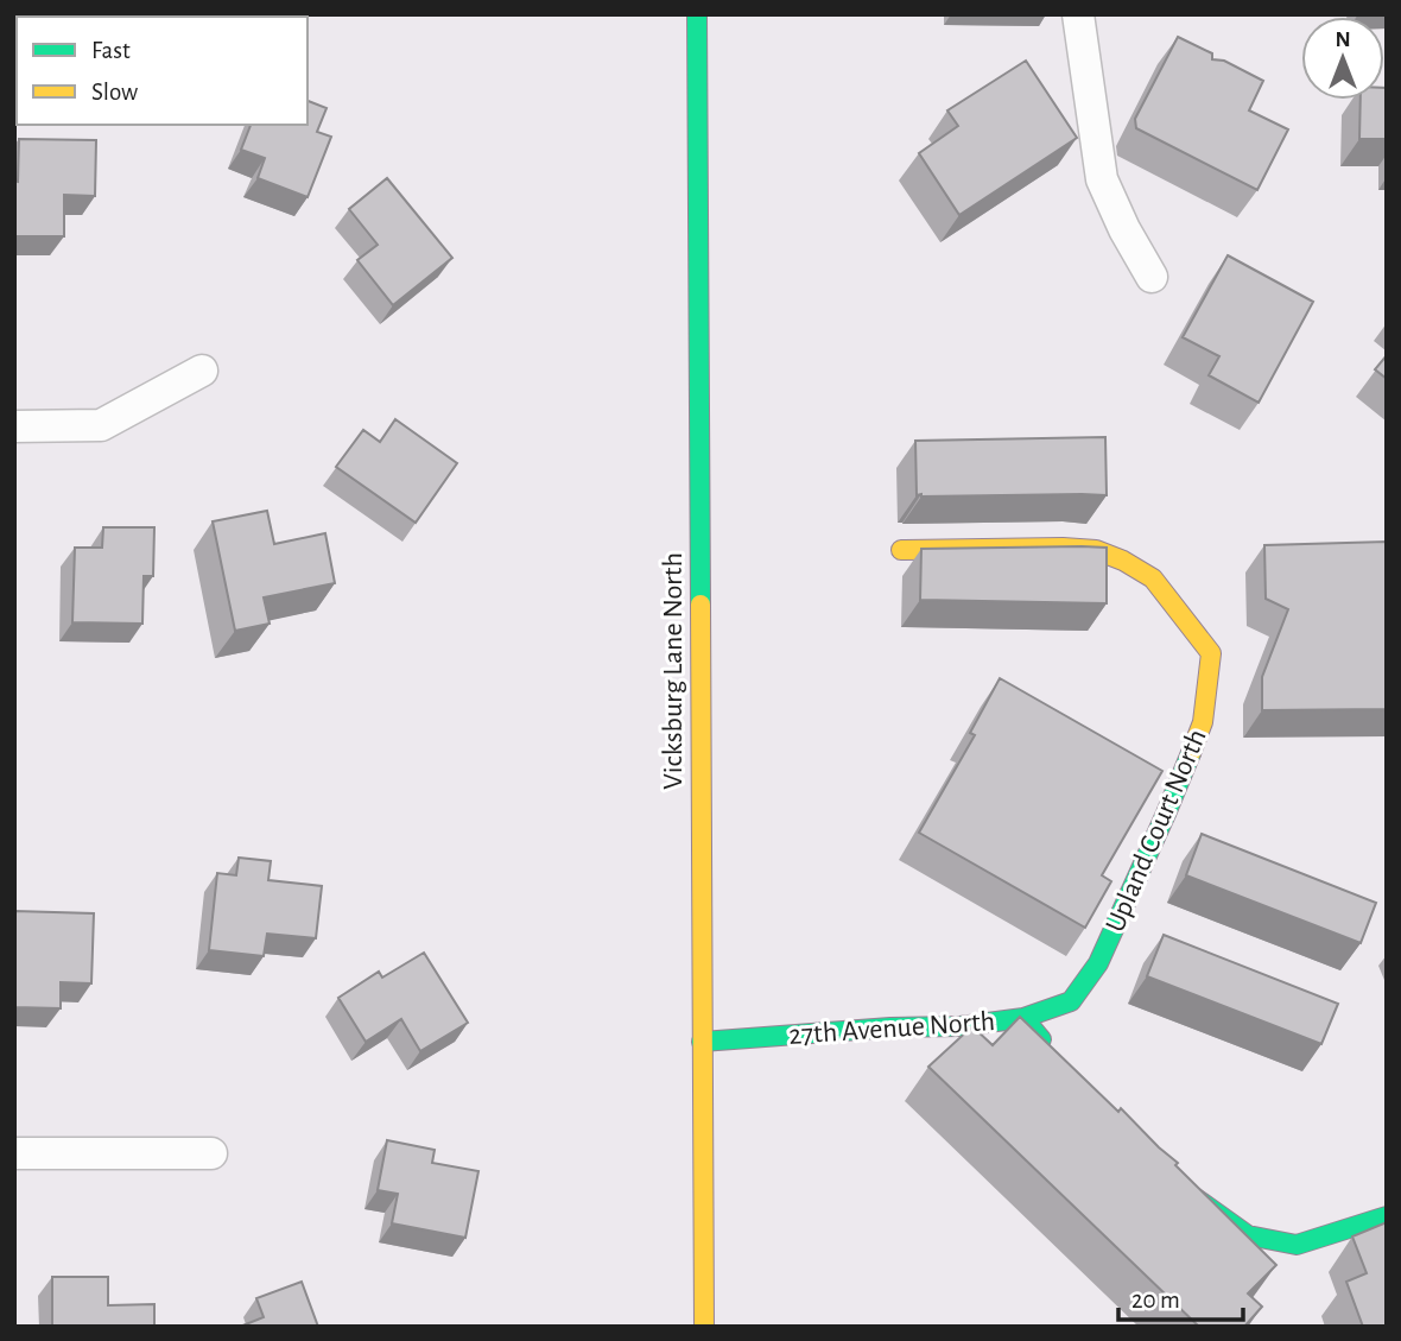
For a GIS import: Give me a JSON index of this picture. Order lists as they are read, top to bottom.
{
  "streets": {
    "street": ["Vicksburg Lane North", "Upland Court North", "27th Avenue North"]
  },
  "crossings": [
    ["Vicksburg Lane North", "27th Avenue North"],
    ["Upland Court North", "27th Avenue North"]
  ],
  "legend": ["Fast", "Slow"],
  "scale_bar": "20 m",
  "north": "top"
}
